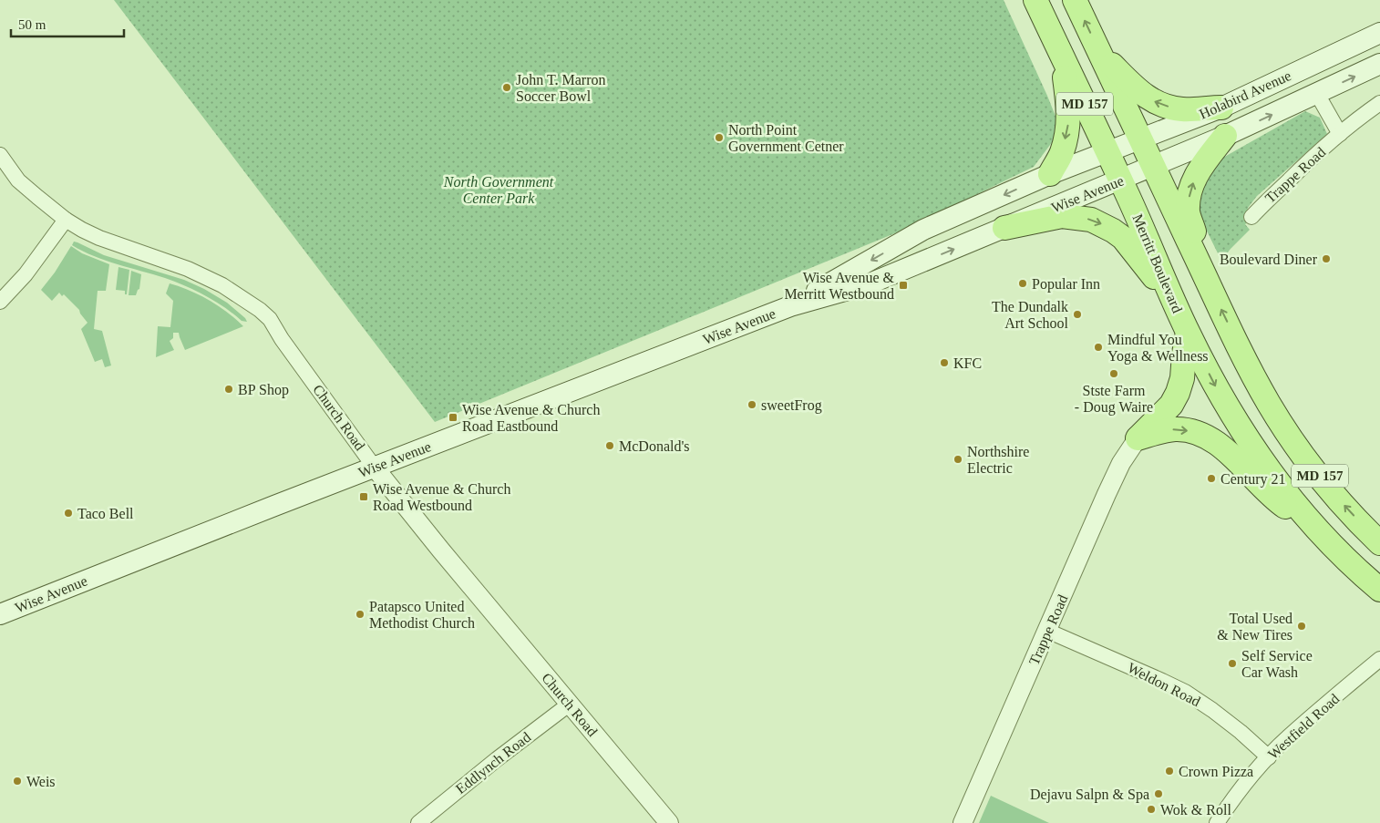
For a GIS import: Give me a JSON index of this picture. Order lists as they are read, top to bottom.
{
  "streets": {
    "main road": [
      "Holabird Avenue",
      "MD 157",
      "Wise Avenue",
      "Merritt Boulevard"
    ],
    "street": [
      "Trappe Road",
      "Church Road",
      "Weldon Road",
      "Westfield Road",
      "Eddlynch Road"
    ]
  },
  "crossings": [
    ["Holabird Avenue", "MD 157"],
    ["Holabird Avenue", "Wise Avenue"],
    ["Holabird Avenue", "Merritt Boulevard"],
    ["MD 157", "Wise Avenue"],
    ["Trappe Road", "Weldon Road"],
    ["Wise Avenue", "Merritt Boulevard"],
    ["Wise Avenue", "Church Road"],
    ["Church Road", "Eddlynch Road"],
    ["Weldon Road", "Westfield Road"]
  ],
  "parks": ["North Government Center Park"],
  "places": {
    "other": [
      "John T. Marron Soccer Bowl",
      "North Point Government Cetner",
      "Boulevard Diner",
      "Popular Inn",
      "The Dundalk Art School",
      "Mindful You Yoga & Wellness",
      "KFC",
      "Stste Farm - Doug Waire",
      "BP Shop",
      "sweetFrog",
      "McDonald's",
      "Northshire Electric",
      "Century 21",
      "Taco Bell",
      "Patapsco United Methodist Church",
      "Total Used & New Tires",
      "Self Service Car Wash",
      "Crown Pizza",
      "Weis",
      "Dejavu Salpn & Spa",
      "Wok & Roll"
    ],
    "transit": ["Wise Avenue & Merritt Westbound", "Wise Avenue & Church Road Eastbound", "Wise Avenue & Church Road Westbound"]
  },
  "scale_bar": "50 m"
}
